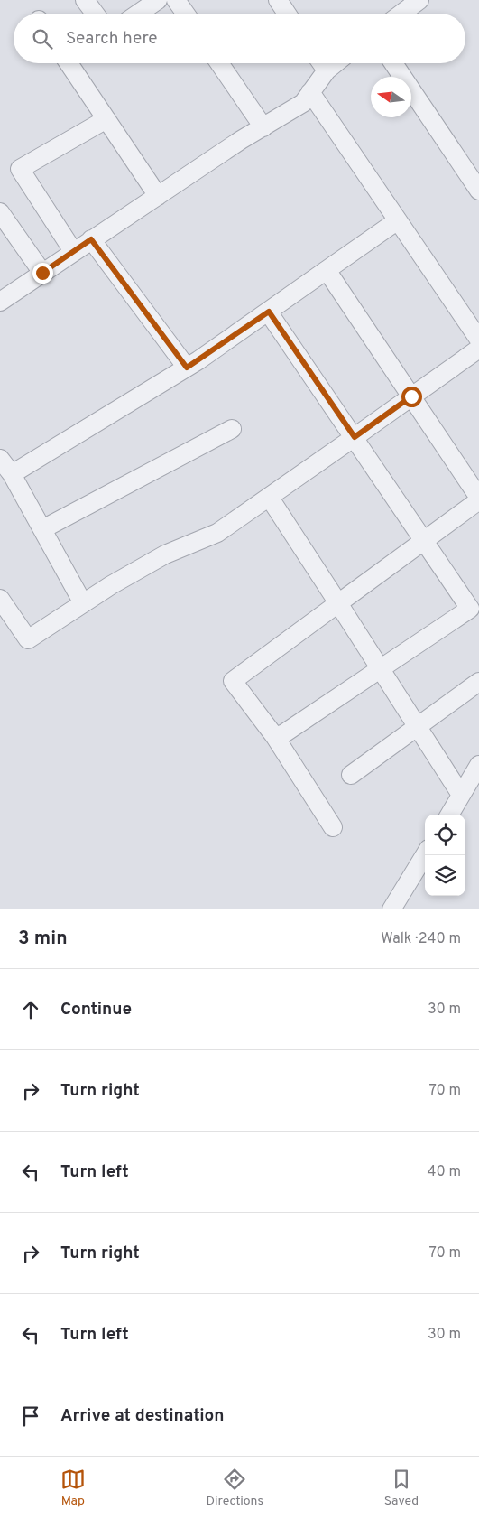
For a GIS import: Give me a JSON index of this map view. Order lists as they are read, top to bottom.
{
  "north": "left",
  "page": {
    "search": "Search here",
    "heading": ["3 min", "Walk · 240 m"],
    "list": [
      ["Continue", "30 m"],
      ["Turn right", "70 m"],
      ["Turn left", "40 m"],
      ["Turn right", "70 m"],
      ["Turn left", "30 m"],
      "Arrive at destination"
    ],
    "nav": ["Map", "Directions", "Saved"]
  }
}
